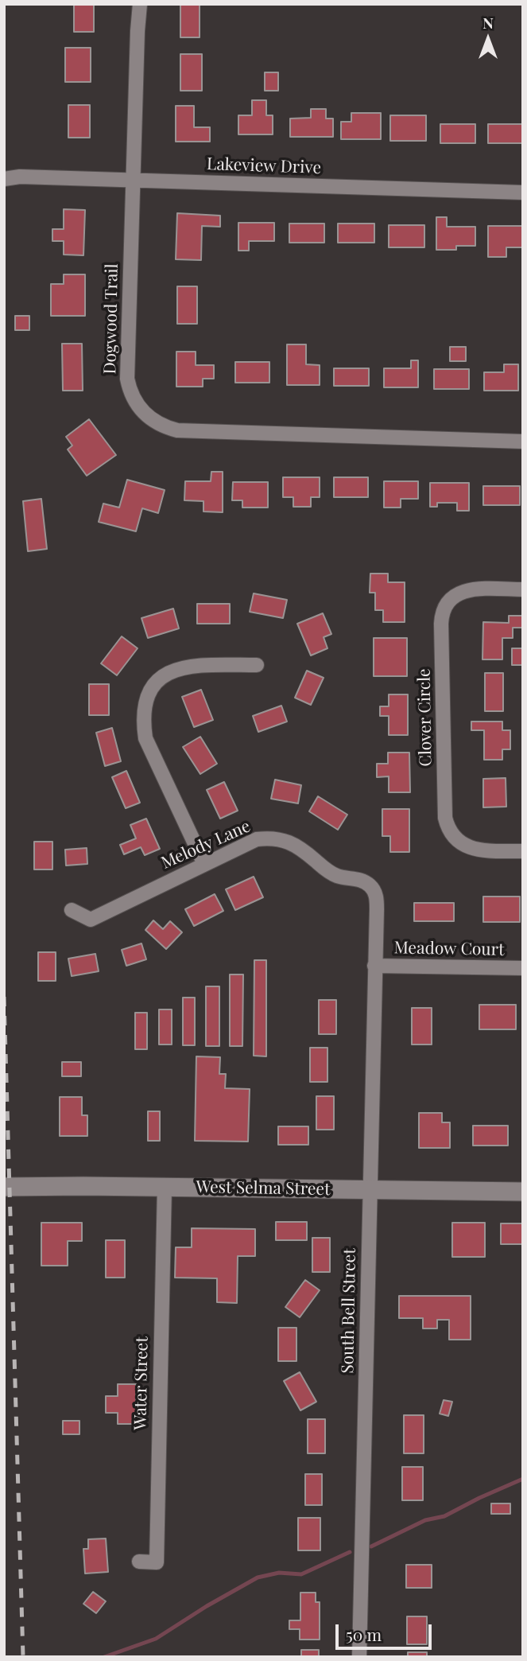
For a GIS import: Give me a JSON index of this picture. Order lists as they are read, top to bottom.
{
  "streets": {
    "street": [
      "Lakeview Drive",
      "Dogwood Trail",
      "Clover Circle",
      "Melody Lane",
      "Meadow Court",
      "West Selma Street",
      "South Bell Street",
      "Water Street"
    ]
  },
  "crossings": [
    ["Lakeview Drive", "Dogwood Trail"],
    ["Melody Lane", "Meadow Court"],
    ["Melody Lane", "South Bell Street"],
    ["Meadow Court", "South Bell Street"],
    ["West Selma Street", "South Bell Street"],
    ["West Selma Street", "Water Street"]
  ],
  "scale_bar": "50 m",
  "north": "top"
}
